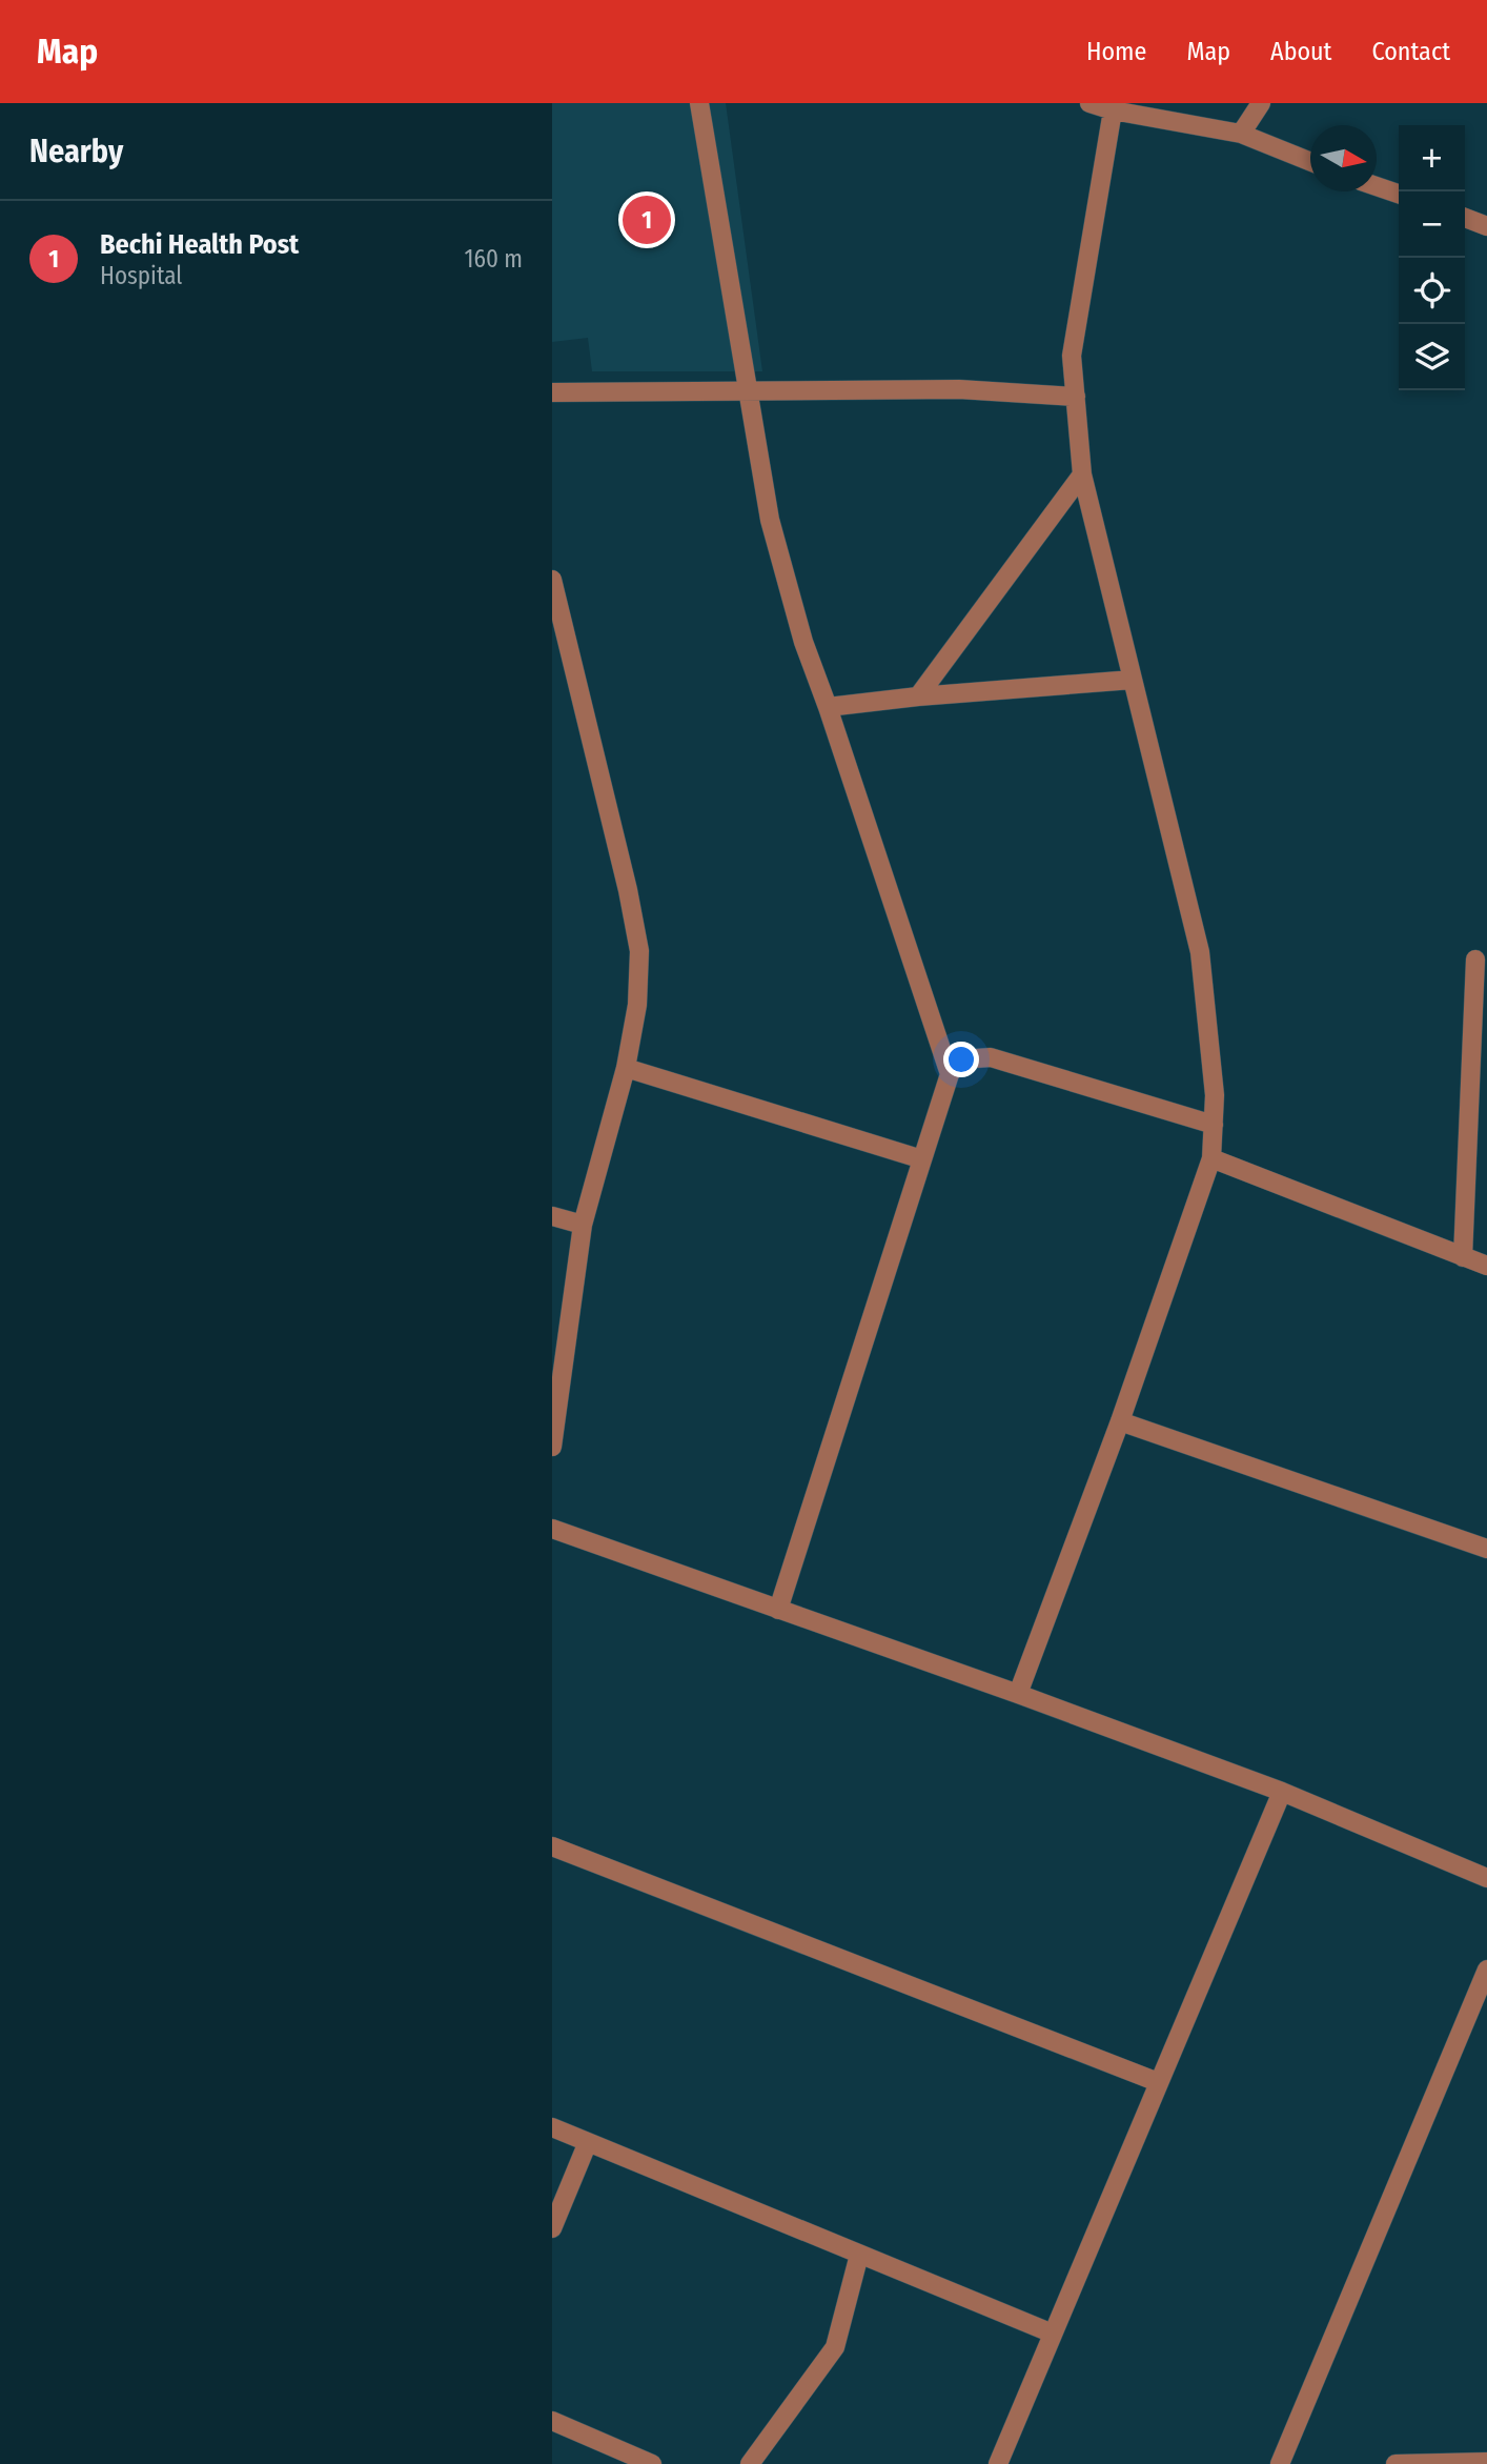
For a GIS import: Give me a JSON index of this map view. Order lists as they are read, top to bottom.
{
  "north": "right",
  "page": {
    "header": "Map",
    "nav": [
      "Home",
      "Map",
      "About",
      "Contact"
    ],
    "heading": "Nearby",
    "map_buttons": ["+", "−"],
    "pins": "1",
    "list": [
      {
        "mark": "1",
        "name": "Bechi Health Post",
        "note": "Hospital",
        "value": "160 m"
      }
    ]
  }
}
